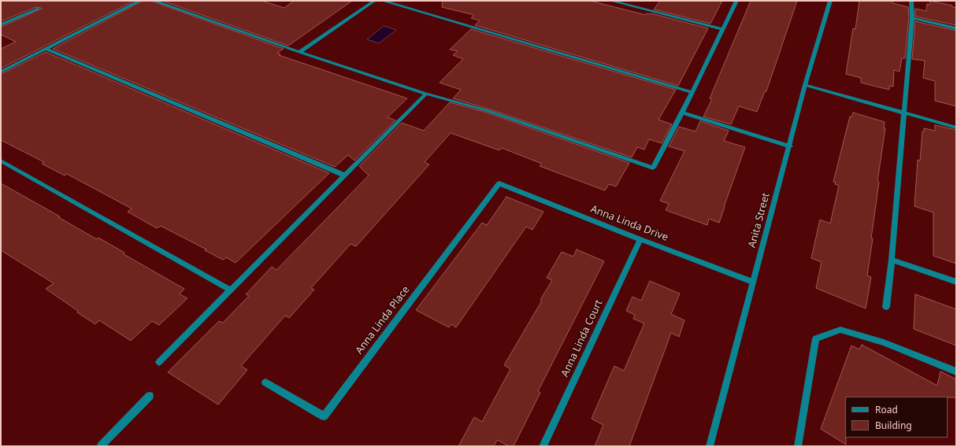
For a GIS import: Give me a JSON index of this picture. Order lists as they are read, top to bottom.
{
  "streets": {
    "street": [
      "Anita Street",
      "Anna Linda Drive",
      "Anna Linda Place",
      "Anna Linda Court"
    ]
  },
  "crossings": [
    ["Anita Street", "Anna Linda Drive"],
    ["Anna Linda Drive", "Anna Linda Place"],
    ["Anna Linda Drive", "Anna Linda Court"]
  ],
  "legend": ["Road", "Building"]
}
